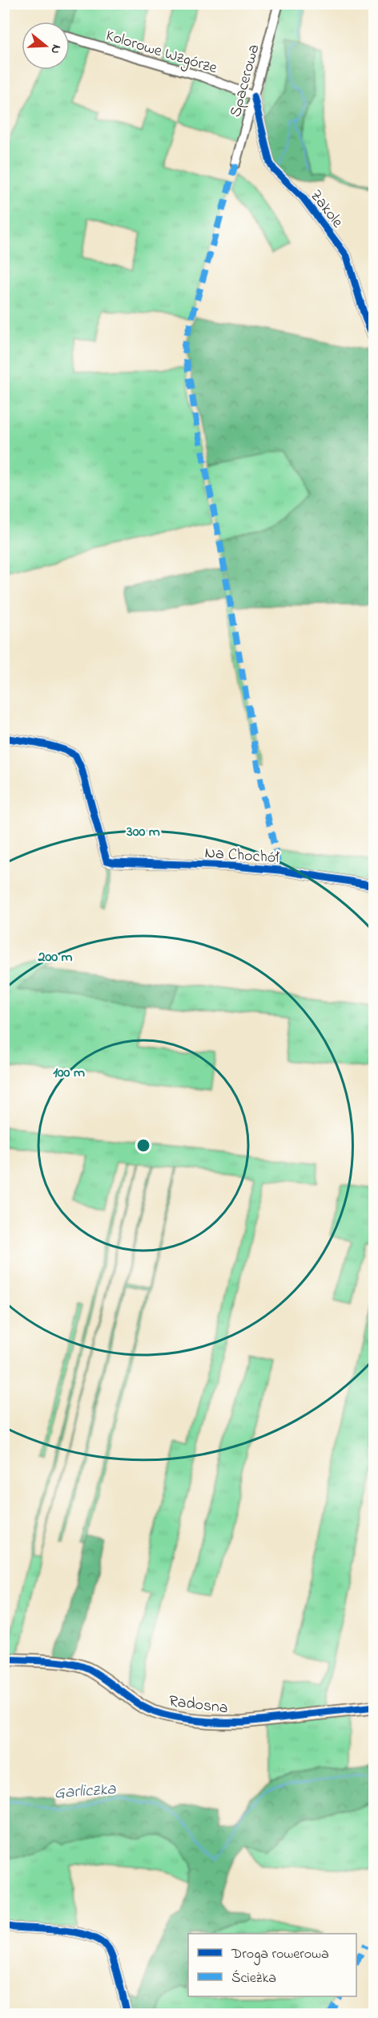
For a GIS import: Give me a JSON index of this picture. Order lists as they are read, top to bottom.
{
  "streets": {
    "street": [
      "Kolorowe Wzgórze",
      "Spacerowa",
      "Zakole",
      "Na Chochół",
      "Radosna"
    ]
  },
  "crossings": [
    ["Kolorowe Wzgórze", "Spacerowa"],
    ["Kolorowe Wzgórze", "Zakole"],
    ["Spacerowa", "Zakole"]
  ],
  "water": ["Garliczka"],
  "legend": ["Droga rowerowa", "Ścieżka"],
  "north": "right",
  "rings": ["300 m", "200 m", "100 m"]
}
